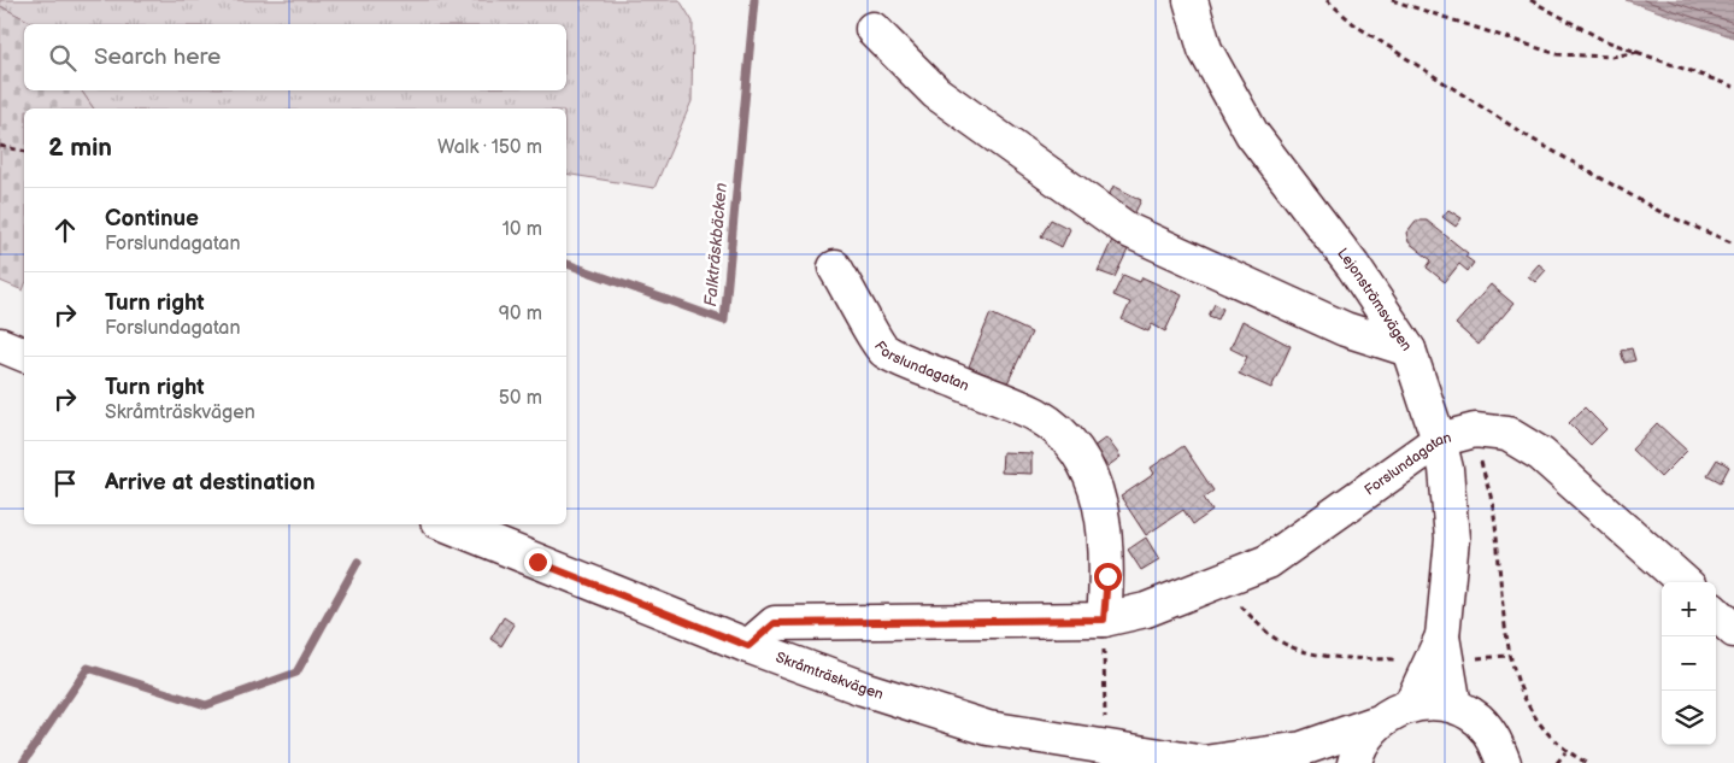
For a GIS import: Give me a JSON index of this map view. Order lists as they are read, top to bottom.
{
  "streets": {
    "street": ["Lejonströmsvägen", "Forslundagatan", "Skråmträskvägen"]
  },
  "crossings": [
    ["Lejonströmsvägen", "Forslundagatan"],
    ["Lejonströmsvägen", "Skråmträskvägen"],
    ["Forslundagatan", "Skråmträskvägen"]
  ],
  "water": ["Falkträskbäcken"],
  "page": {
    "search": "Search here",
    "heading": ["2 min", "Walk · 150 m"],
    "list": [
      ["Continue", "Forslundagatan", "10 m"],
      ["Turn right", "Forslundagatan", "90 m"],
      ["Turn right", "Skråmträskvägen", "50 m"],
      "Arrive at destination"
    ],
    "map_buttons": ["+", "−"]
  }
}
